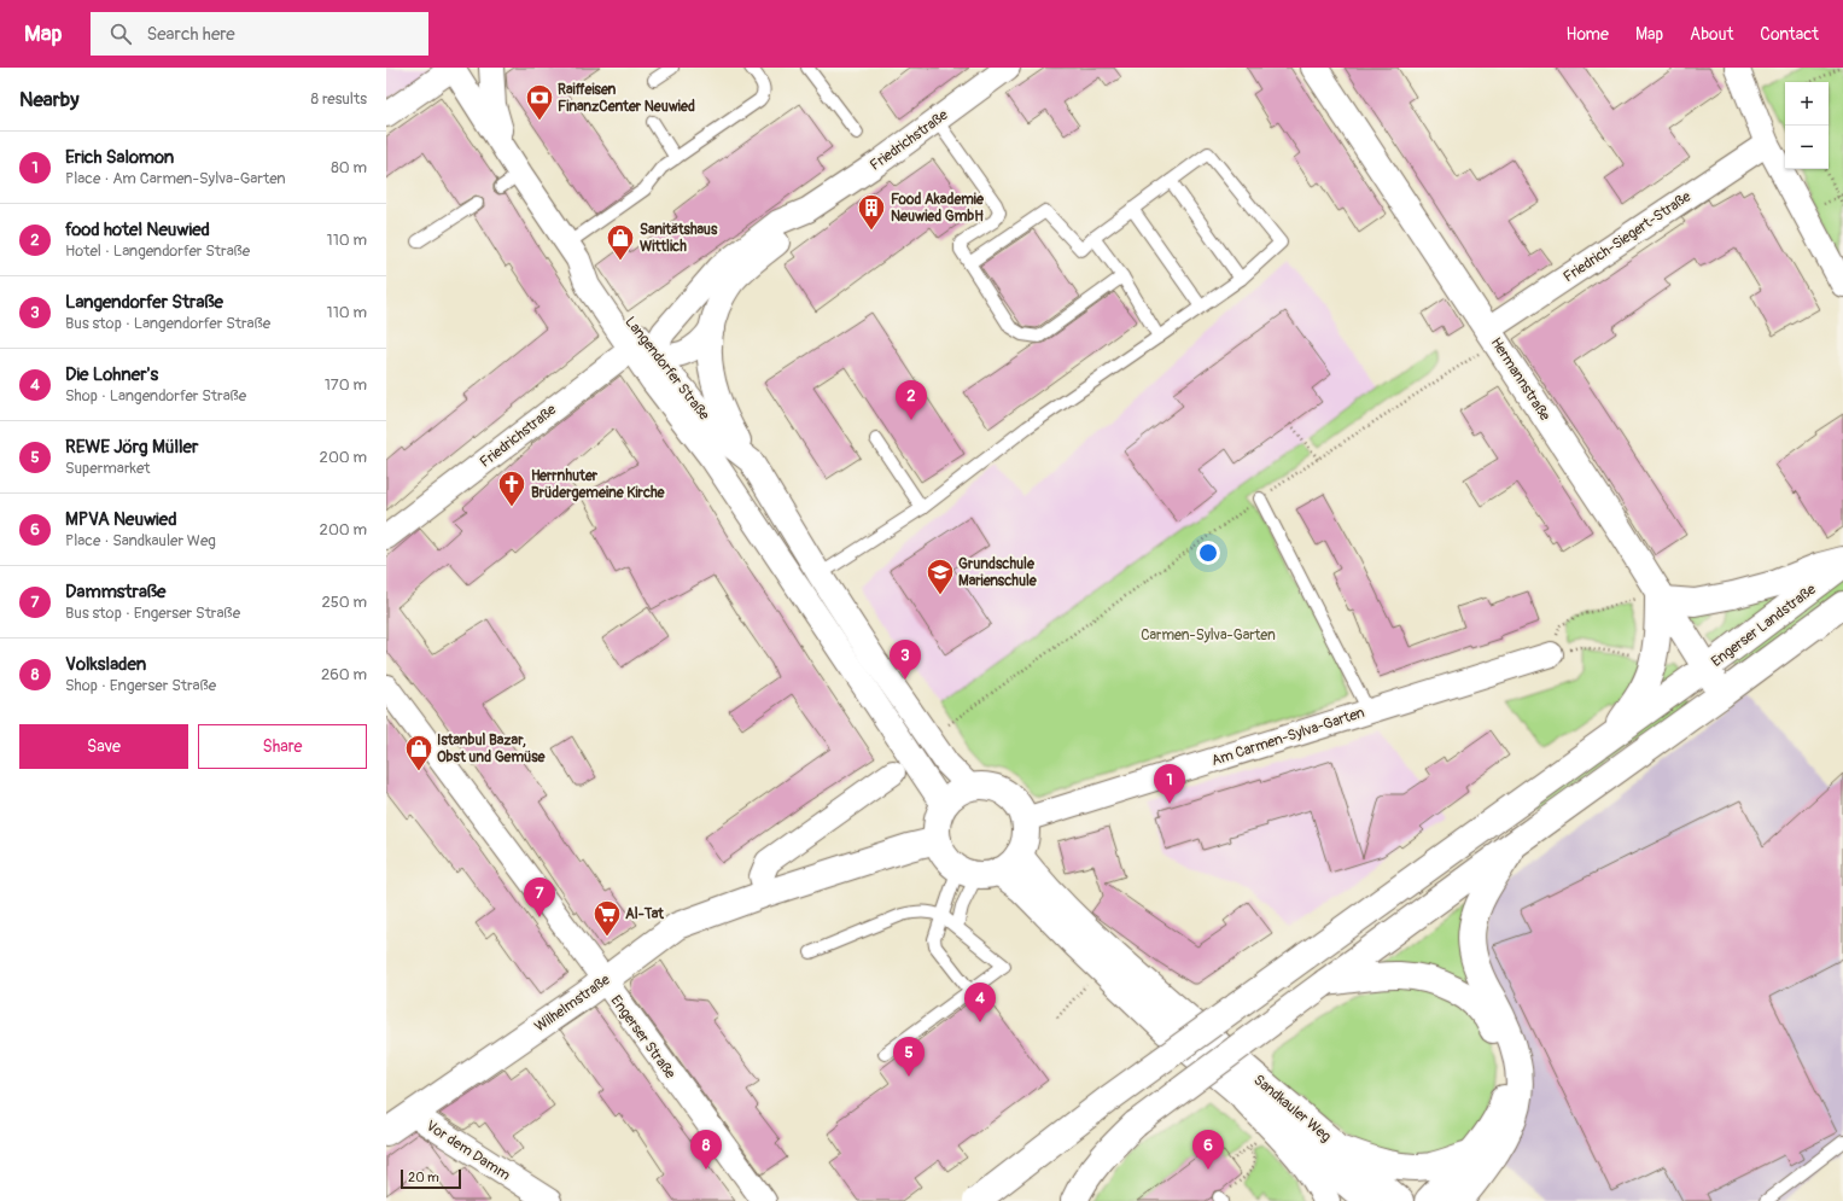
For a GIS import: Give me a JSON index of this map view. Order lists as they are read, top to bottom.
{
  "streets": {
    "main road": [
      "Hermannstraße",
      "Engerser Landstraße",
      "Wilhelmstraße",
      "Sandkauler Weg"
    ],
    "street": [
      "Friedrichstraße",
      "Friedrich-Siegert-Straße",
      "Langendorfer Straße",
      "Am Carmen-Sylva-Garten",
      "Engerser Straße",
      "Vor dem Damm"
    ]
  },
  "crossings": [
    ["Friedrichstraße", "Langendorfer Straße"],
    ["Friedrich-Siegert-Straße", "Hermannstraße"],
    ["Langendorfer Straße", "Am Carmen-Sylva-Garten"],
    ["Langendorfer Straße", "Wilhelmstraße"],
    ["Hermannstraße", "Engerser Landstraße"],
    ["Am Carmen-Sylva-Garten", "Wilhelmstraße"],
    ["Wilhelmstraße", "Engerser Straße"],
    ["Wilhelmstraße", "Vor dem Damm"]
  ],
  "parks": ["Carmen-Sylva-Garten"],
  "places": {
    "bank": ["Raiffeisen FinanzCenter Neuwied"],
    "building": ["Food Akademie Neuwied GmbH"],
    "shop": ["Sanitätshaus Wittlich", "Istanbul Bazar, Obst und Gemüse"],
    "church": ["Herrnhuter Brüdergemeine Kirche"],
    "school or university": ["Grundschule Marienschule"],
    "supermarket": ["Al-Tat"]
  },
  "scale_bar": "20 m",
  "page": {
    "header": "Map",
    "search": "Search here",
    "nav": [
      "Home",
      "Map",
      "About",
      "Contact"
    ],
    "heading": ["Nearby", "8 results"],
    "map_buttons": ["+", "−"],
    "list": [
      {
        "mark": "1",
        "name": "Erich Salomon",
        "note": "Place · Am Carmen-Sylva-Garten",
        "value": "80 m"
      },
      {
        "mark": "2",
        "name": "food hotel Neuwied",
        "note": "Hotel · Langendorfer Straße",
        "value": "110 m"
      },
      {
        "mark": "3",
        "name": "Langendorfer Straße",
        "note": "Bus stop · Langendorfer Straße",
        "value": "110 m"
      },
      {
        "mark": "4",
        "name": "Die Lohner's",
        "note": "Shop · Langendorfer Straße",
        "value": "170 m"
      },
      {
        "mark": "5",
        "name": "REWE Jörg Müller",
        "note": "Supermarket",
        "value": "200 m"
      },
      {
        "mark": "6",
        "name": "MPVA Neuwied",
        "note": "Place · Sandkauler Weg",
        "value": "200 m"
      },
      {
        "mark": "7",
        "name": "Dammstraße",
        "note": "Bus stop · Engerser Straße",
        "value": "250 m"
      },
      {
        "mark": "8",
        "name": "Volksladen",
        "note": "Shop · Engerser Straße",
        "value": "260 m"
      }
    ],
    "pins": [
      "2",
      "3",
      "1",
      "7",
      "4",
      "5",
      "6",
      "8"
    ],
    "buttons": ["Save", "Share"],
    "scale": "20 m"
  }
}
